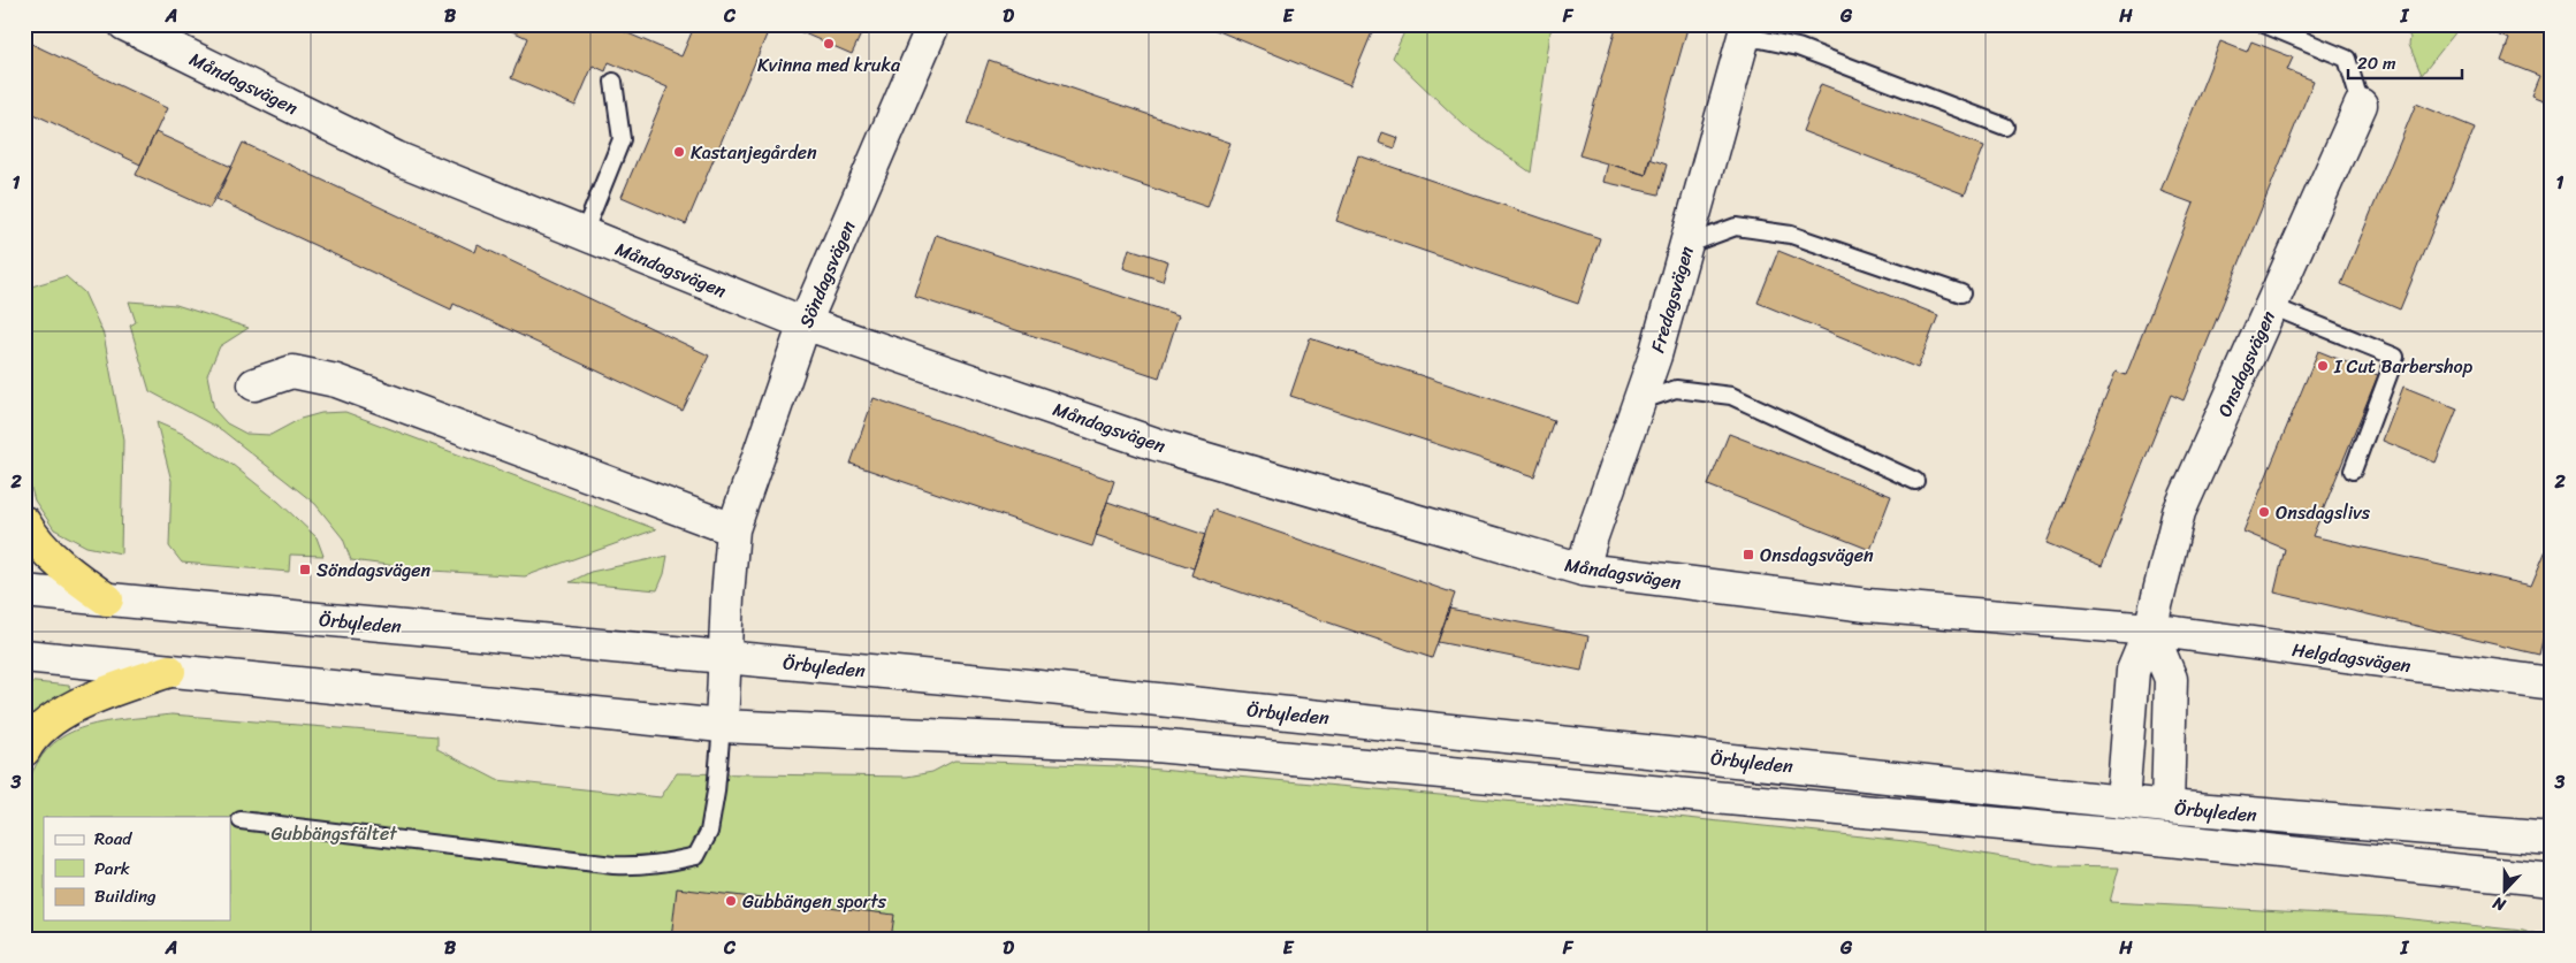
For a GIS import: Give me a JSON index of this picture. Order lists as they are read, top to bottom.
{
  "streets": {
    "street": [
      "Måndagsvägen",
      "Söndagsvägen",
      "Fredagsvägen",
      "Onsdagsvägen",
      "Örbyleden",
      "Helgdagsvägen"
    ]
  },
  "crossings": [
    ["Måndagsvägen", "Söndagsvägen"],
    ["Måndagsvägen", "Fredagsvägen"],
    ["Måndagsvägen", "Onsdagsvägen"],
    ["Måndagsvägen", "Helgdagsvägen"],
    ["Söndagsvägen", "Örbyleden"],
    ["Onsdagsvägen", "Örbyleden"],
    ["Onsdagsvägen", "Helgdagsvägen"]
  ],
  "parks": ["Gubbängsfältet"],
  "places": {
    "other": [
      "Kvinna med kruka",
      "Kastanjegården",
      "I Cut Barbershop",
      "Onsdagslivs",
      "Gubbängen sports"
    ],
    "transit": ["Onsdagsvägen", "Söndagsvägen"]
  },
  "legend": ["Road", "Park", "Building"],
  "scale_bar": "20 m",
  "north": "bottom",
  "grid": {
    "columns": [
      "A",
      "B",
      "C",
      "D",
      "E",
      "F",
      "G",
      "H",
      "I"
    ],
    "rows": ["1", "2", "3"]
  }
}
